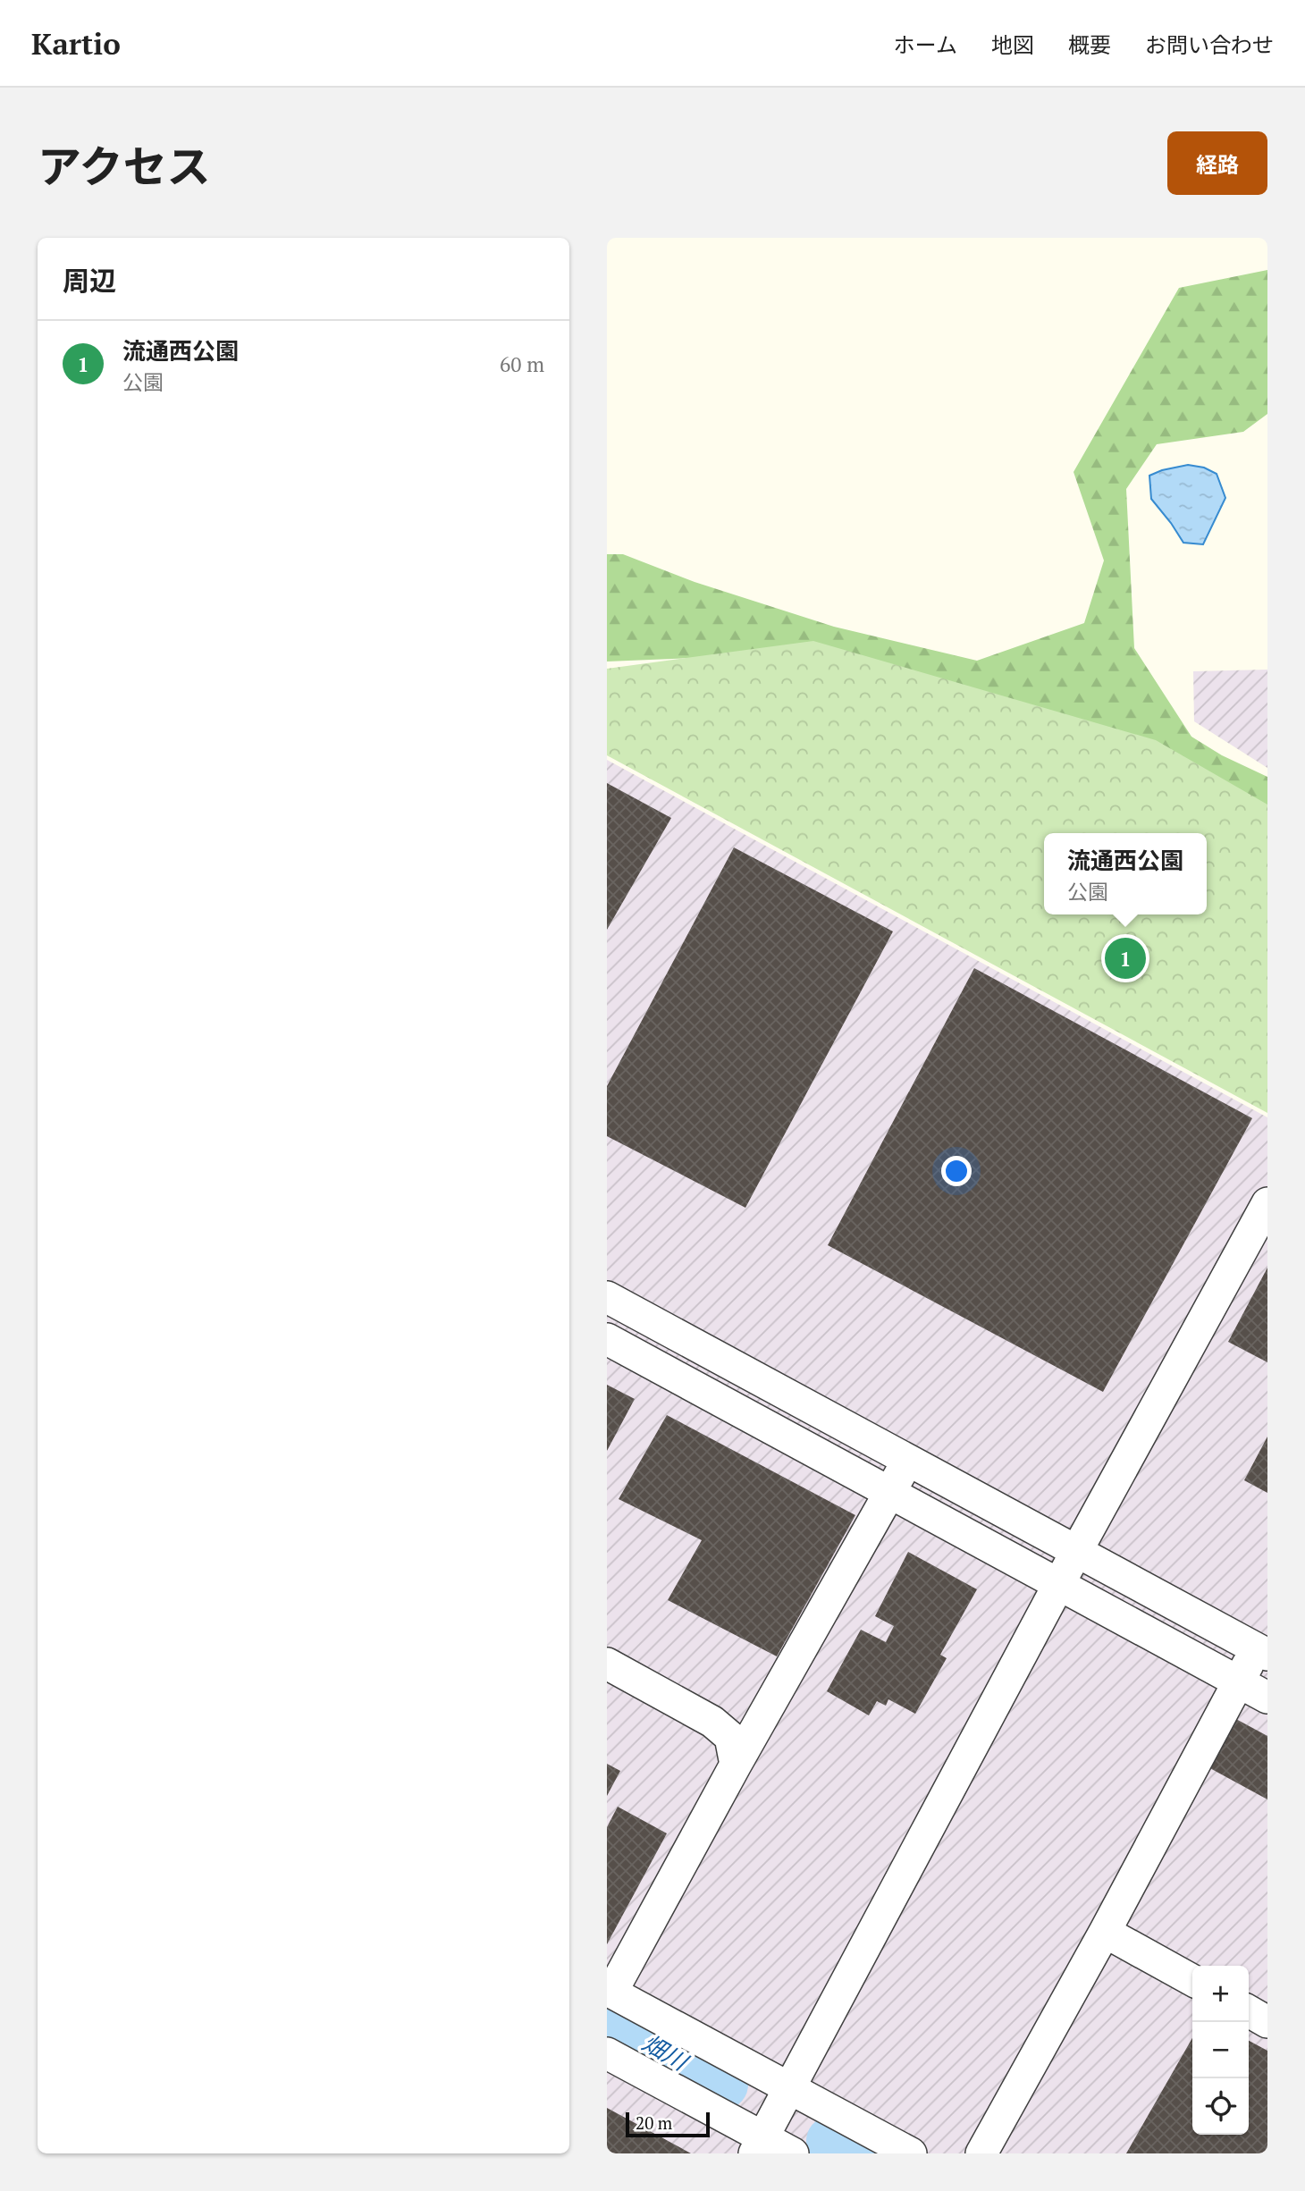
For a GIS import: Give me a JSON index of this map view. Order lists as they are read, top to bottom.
{
  "water": ["畑川"],
  "scale_bar": "20 m",
  "page": {
    "header": "Kartio",
    "nav": [
      "ホーム",
      "地図",
      "概要",
      "お問い合わせ"
    ],
    "title": "アクセス",
    "buttons": "経路",
    "heading": "周辺",
    "list": [
      {
        "mark": "1",
        "name": "流通西公園",
        "note": "公園",
        "value": "60 m"
      }
    ],
    "popup": ["流通西公園", "公園"],
    "pins": "1",
    "map_buttons": ["+", "−"],
    "scale": "20 m"
  }
}
